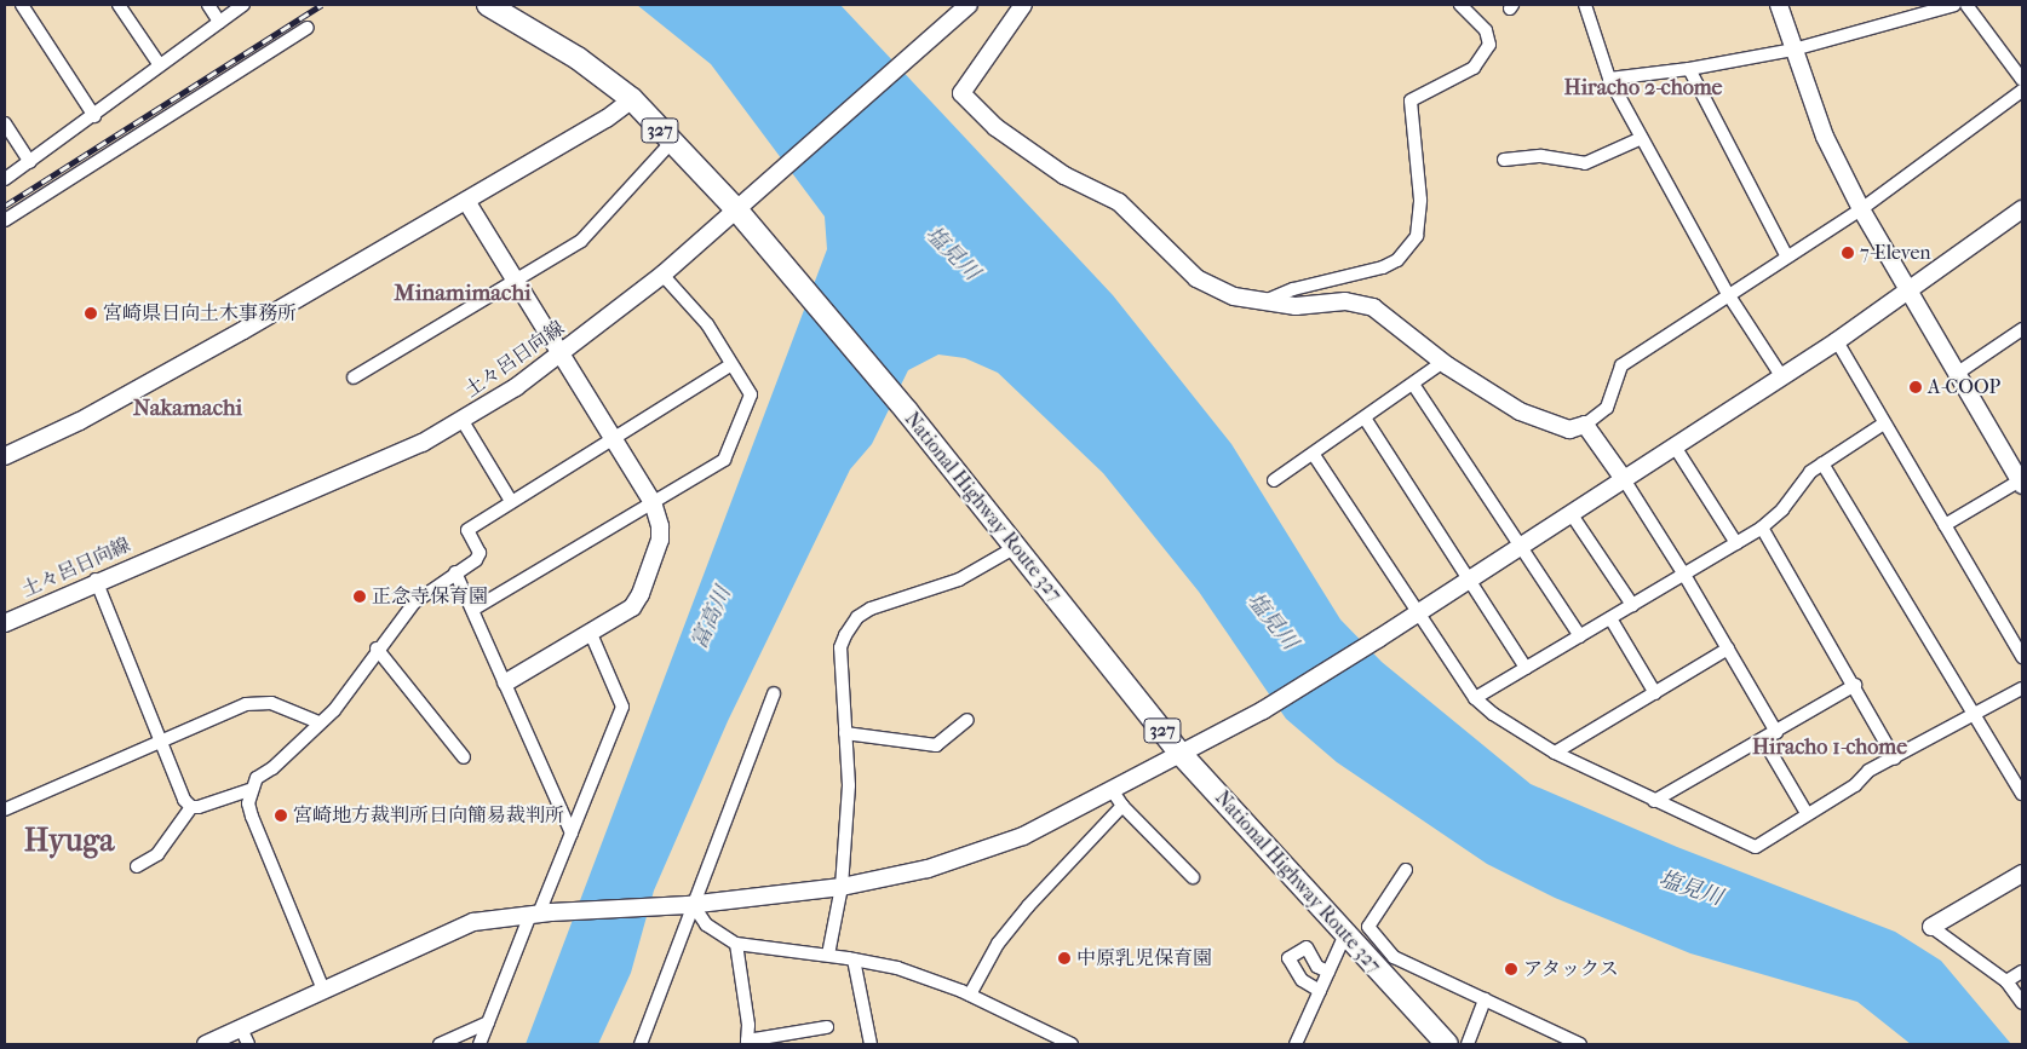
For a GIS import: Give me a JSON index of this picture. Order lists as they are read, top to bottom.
{
  "streets": {
    "highway": ["327", "National Highway Route 327"],
    "street": ["土々呂日向線"]
  },
  "crossings": [
    ["土々呂日向線", "National Highway Route 327"]
  ],
  "districts": [
    "Hiracho 2-chome",
    "Minamimachi",
    "Nakamachi",
    "Hiracho 1-chome",
    "Hyuga"
  ],
  "water": ["塩見川", "富高川"],
  "places": [
    "7-Eleven",
    "宮崎県日向土木事務所",
    "A-COOP",
    "正念寺保育園",
    "宮崎地方裁判所日向簡易裁判所",
    "中原乳児保育園",
    "アタックス"
  ]
}
